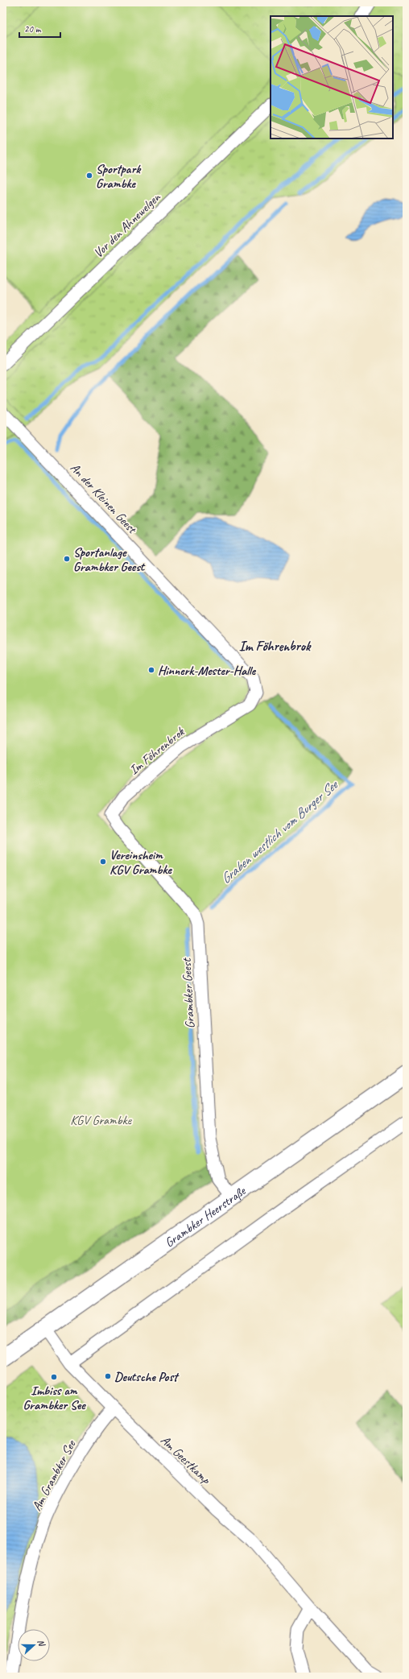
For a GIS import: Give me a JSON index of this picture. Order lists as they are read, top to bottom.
{
  "streets": {
    "main road": ["Grambker Heerstraße"],
    "street": [
      "Vor den Ahnewelgen",
      "An der Kleinen Geest",
      "Im Föhrenbrok",
      "Grambker Geest",
      "Am Geestkamp",
      "Am Grambker See"
    ]
  },
  "crossings": [
    ["An der Kleinen Geest", "Im Föhrenbrok"],
    ["Im Föhrenbrok", "Grambker Geest"],
    ["Grambker Geest", "Grambker Heerstraße"],
    ["Grambker Heerstraße", "Am Geestkamp"],
    ["Am Geestkamp", "Am Grambker See"]
  ],
  "districts": ["Im Föhrenbrok"],
  "water": ["Graben westlich vom Burger See"],
  "parks": ["KGV Grambke"],
  "places": [
    "Sportpark Grambke",
    "Sportanlage Grambker Geest",
    "Hinnerk-Mester-Halle",
    "Vereinsheim KGV Grambke",
    "Deutsche Post",
    "Imbiss am Grambker See"
  ],
  "scale_bar": "20 m",
  "north": "right"
}
